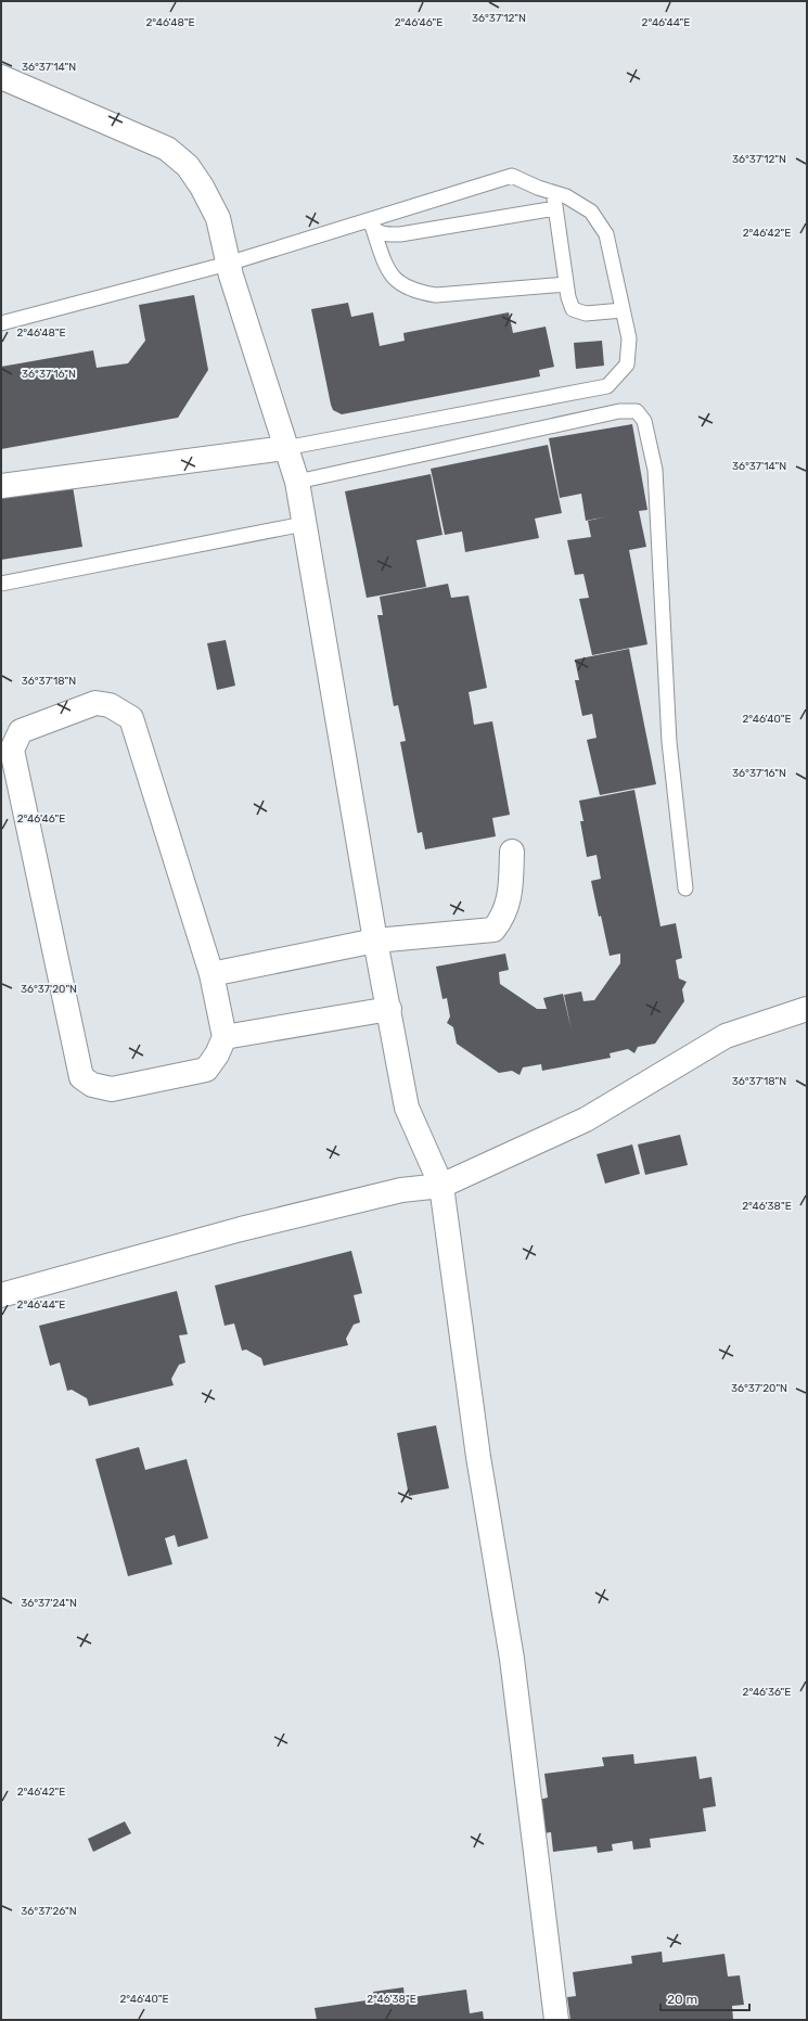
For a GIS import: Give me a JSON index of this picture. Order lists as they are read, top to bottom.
{
  "scale_bar": "20 m",
  "coordinates": [
    "36°37'12\"N",
    "2°46'48\"E",
    "2°46'46\"E",
    "2°46'44\"E",
    "36°37'14\"N",
    "2°46'42\"E",
    "36°37'16\"N",
    "36°37'18\"N",
    "2°46'40\"E",
    "36°37'20\"N",
    "2°46'38\"E",
    "36°37'24\"N",
    "2°46'36\"E",
    "36°37'26\"N"
  ]
}
